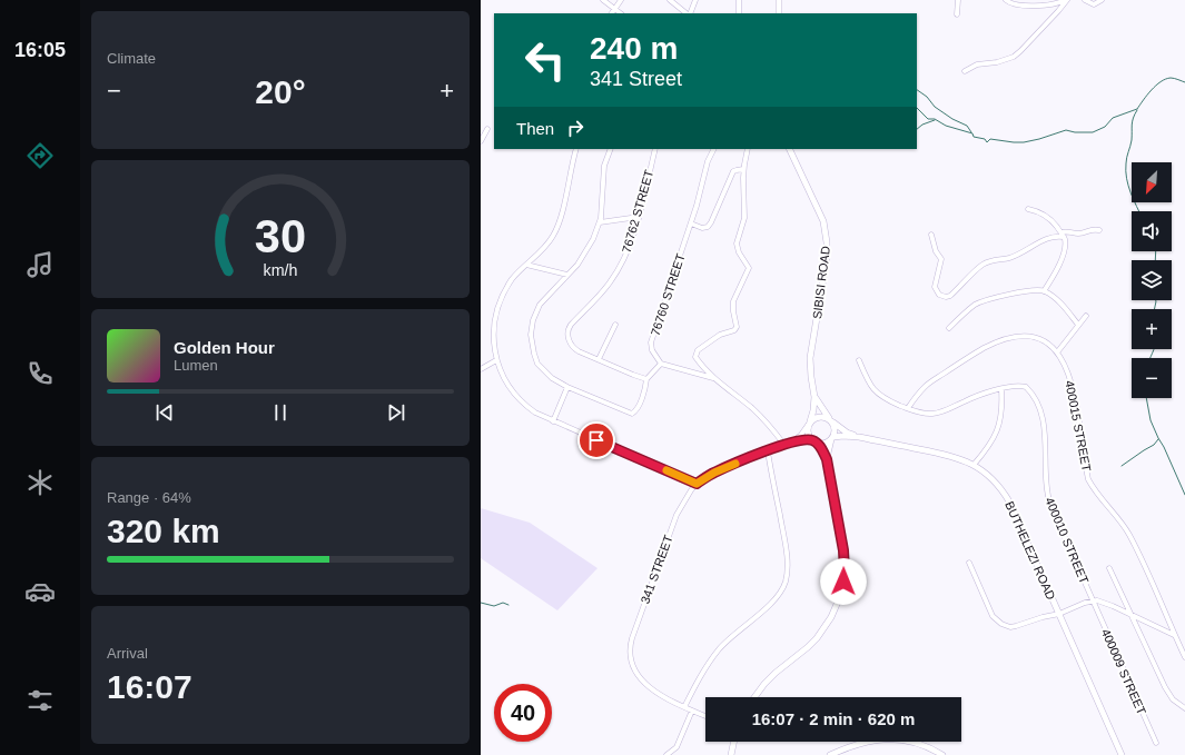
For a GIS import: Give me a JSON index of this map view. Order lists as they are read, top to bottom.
{
  "streets": {
    "street": [
      "76762 STREET",
      "SIBISI ROAD",
      "76760 STREET",
      "400015 STREET",
      "400010 STREET",
      "BUTHELEZI ROAD",
      "341 STREET",
      "400009 STREET"
    ]
  },
  "crossings": [
    ["SIBISI ROAD", "BUTHELEZI ROAD"],
    ["SIBISI ROAD", "341 STREET"],
    ["400015 STREET", "400010 STREET"],
    ["400010 STREET", "400009 STREET"],
    ["BUTHELEZI ROAD", "341 STREET"]
  ],
  "north": "bottom left",
  "page": {
    "tabs": "16:05",
    "tile": [
      "Climate",
      ["Range · 64%", "320 km"],
      ["Arrival", "16:07"]
    ],
    "turn": ["240 m", "341 Street"],
    "heat": ["−", "20°", "+"],
    "then": "Then",
    "map_buttons": ["+", "−"],
    "song": ["Golden Hour", "Lumen"],
    "limit": "40",
    "trip": "16:07 · 2 min · 620 m",
    "gauge": ["30", "km/h"]
  }
}
